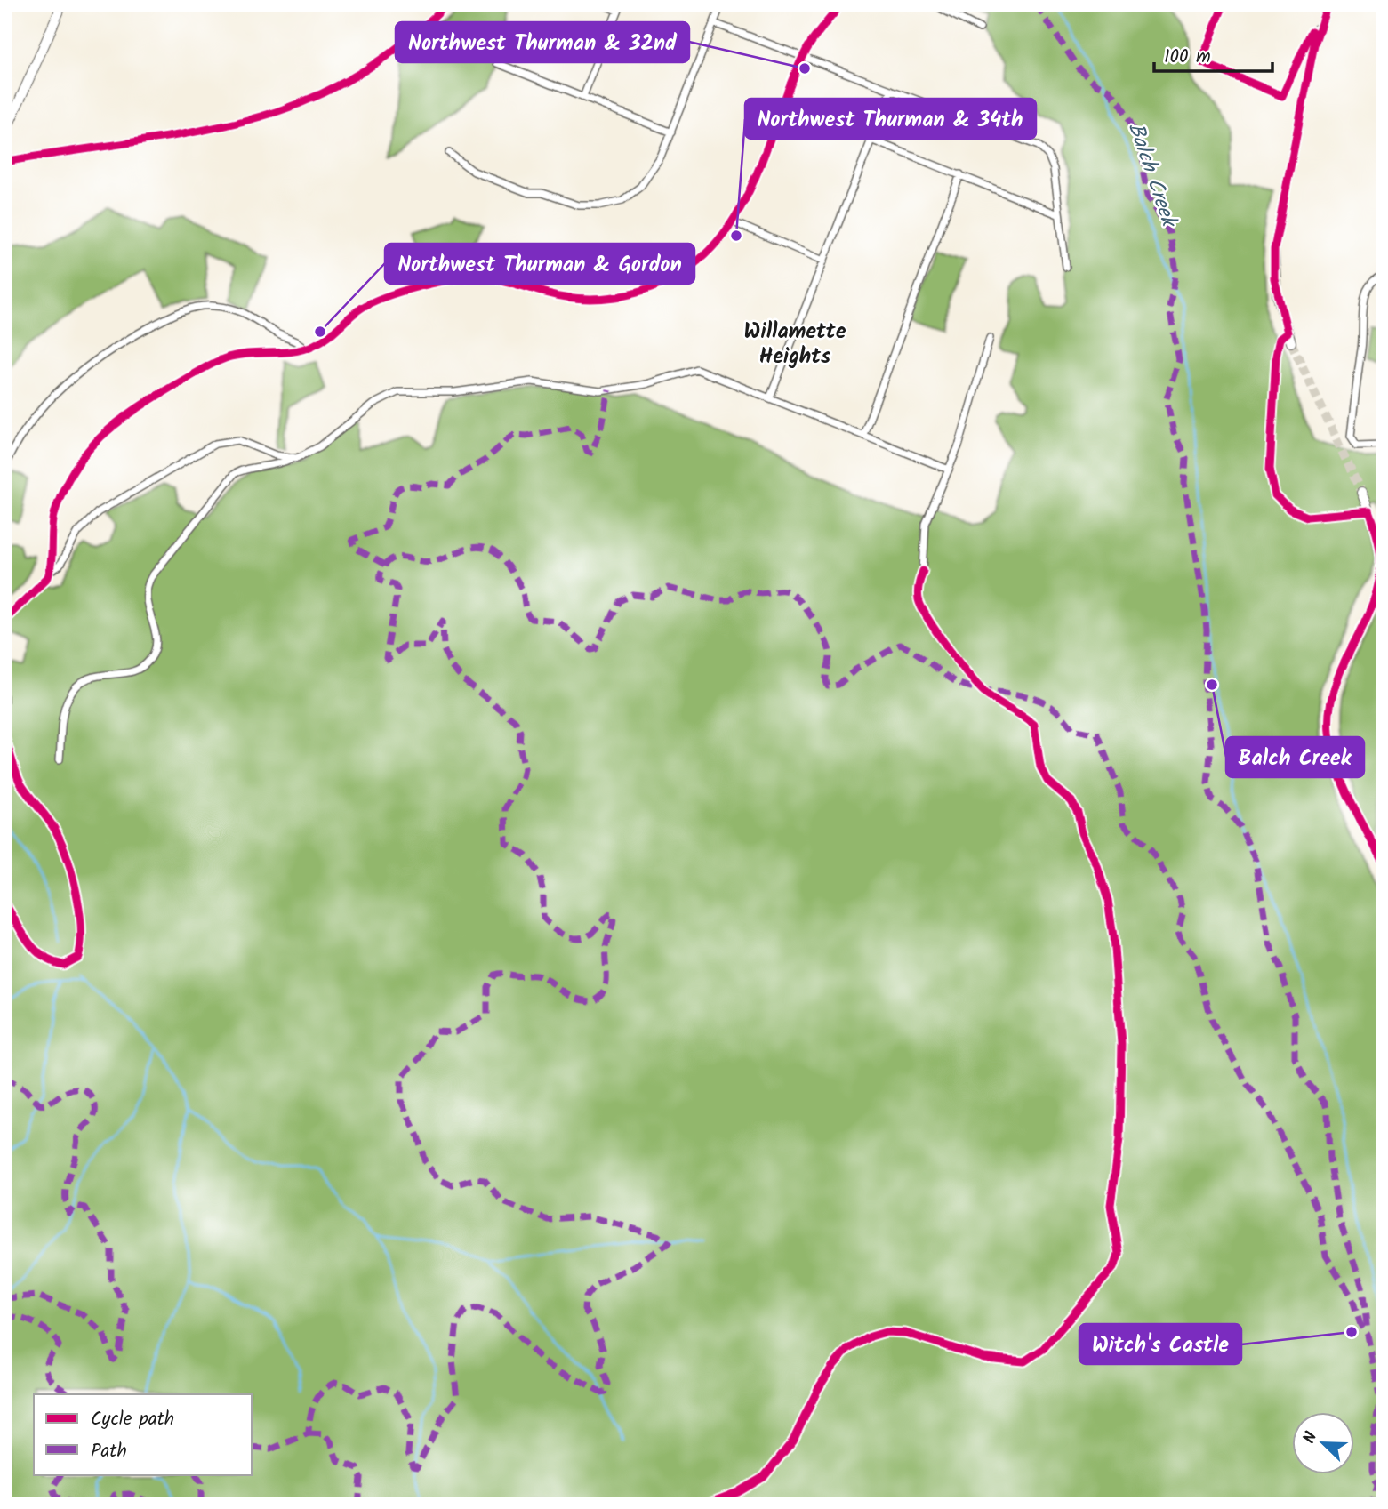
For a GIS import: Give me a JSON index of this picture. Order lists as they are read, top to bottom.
{
  "districts": ["Willamette Heights"],
  "water": ["Balch Creek"],
  "places": [
    "Northwest Thurman & 32nd",
    "Northwest Thurman & 34th",
    "Northwest Thurman & Gordon",
    "Balch Creek",
    "Witch's Castle"
  ],
  "legend": ["Cycle path", "Path"],
  "scale_bar": "100 m",
  "north": "top left"
}
